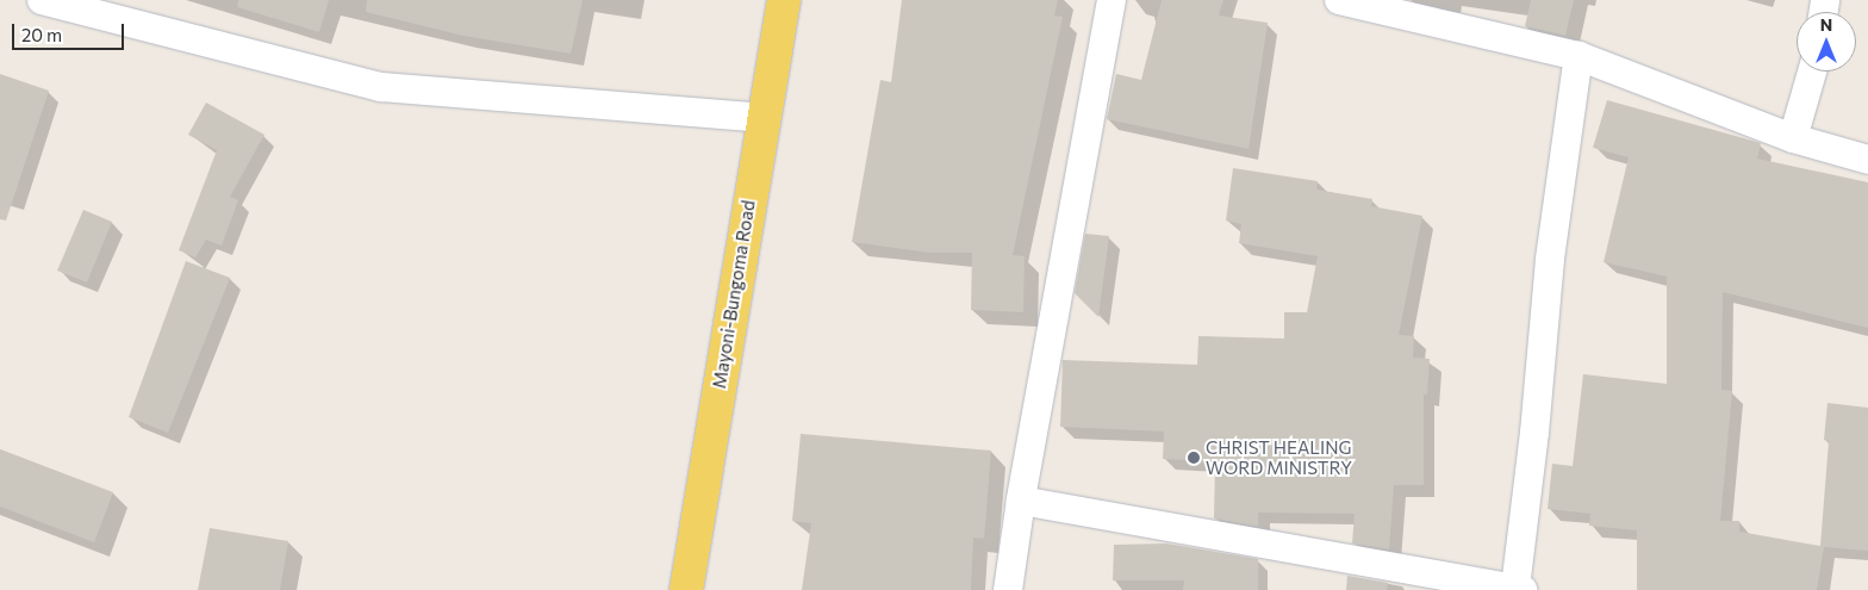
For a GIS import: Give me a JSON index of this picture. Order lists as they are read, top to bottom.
{
  "streets": {
    "main road": ["Mayoni-Bungoma Road"]
  },
  "places": ["CHRIST HEALING WORD MINISTRY"],
  "scale_bar": "20 m",
  "north": "top"
}
